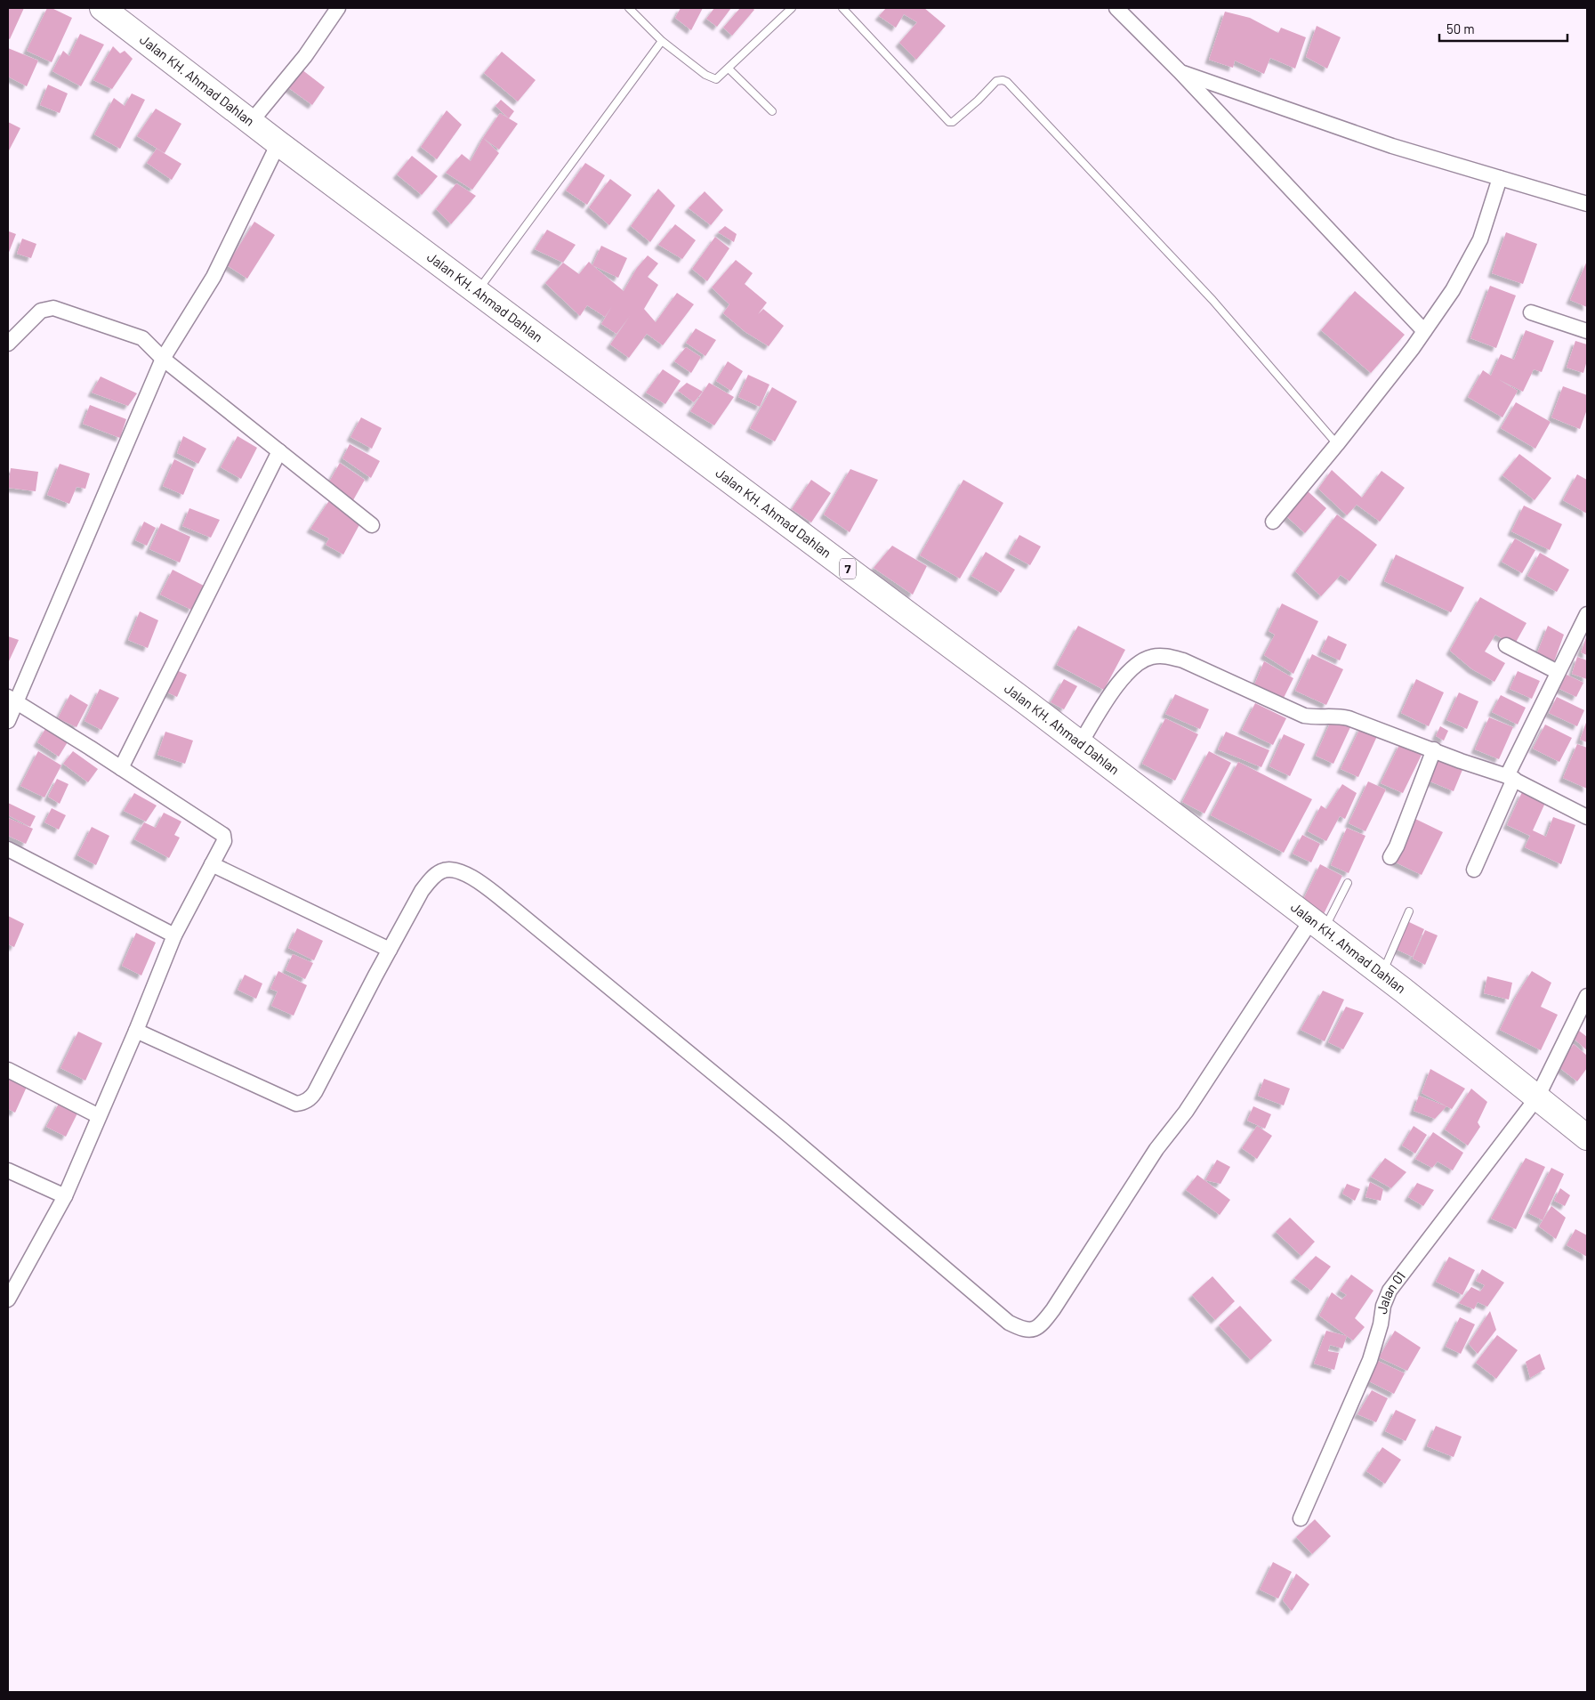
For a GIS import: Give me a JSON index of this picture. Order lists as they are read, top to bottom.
{
  "streets": {
    "highway": ["Jalan KH. Ahmad Dahlan", "7"],
    "street": ["Jalan 01"]
  },
  "crossings": [
    ["Jalan KH. Ahmad Dahlan", "Jalan 01"]
  ],
  "scale_bar": "50 m"
}
